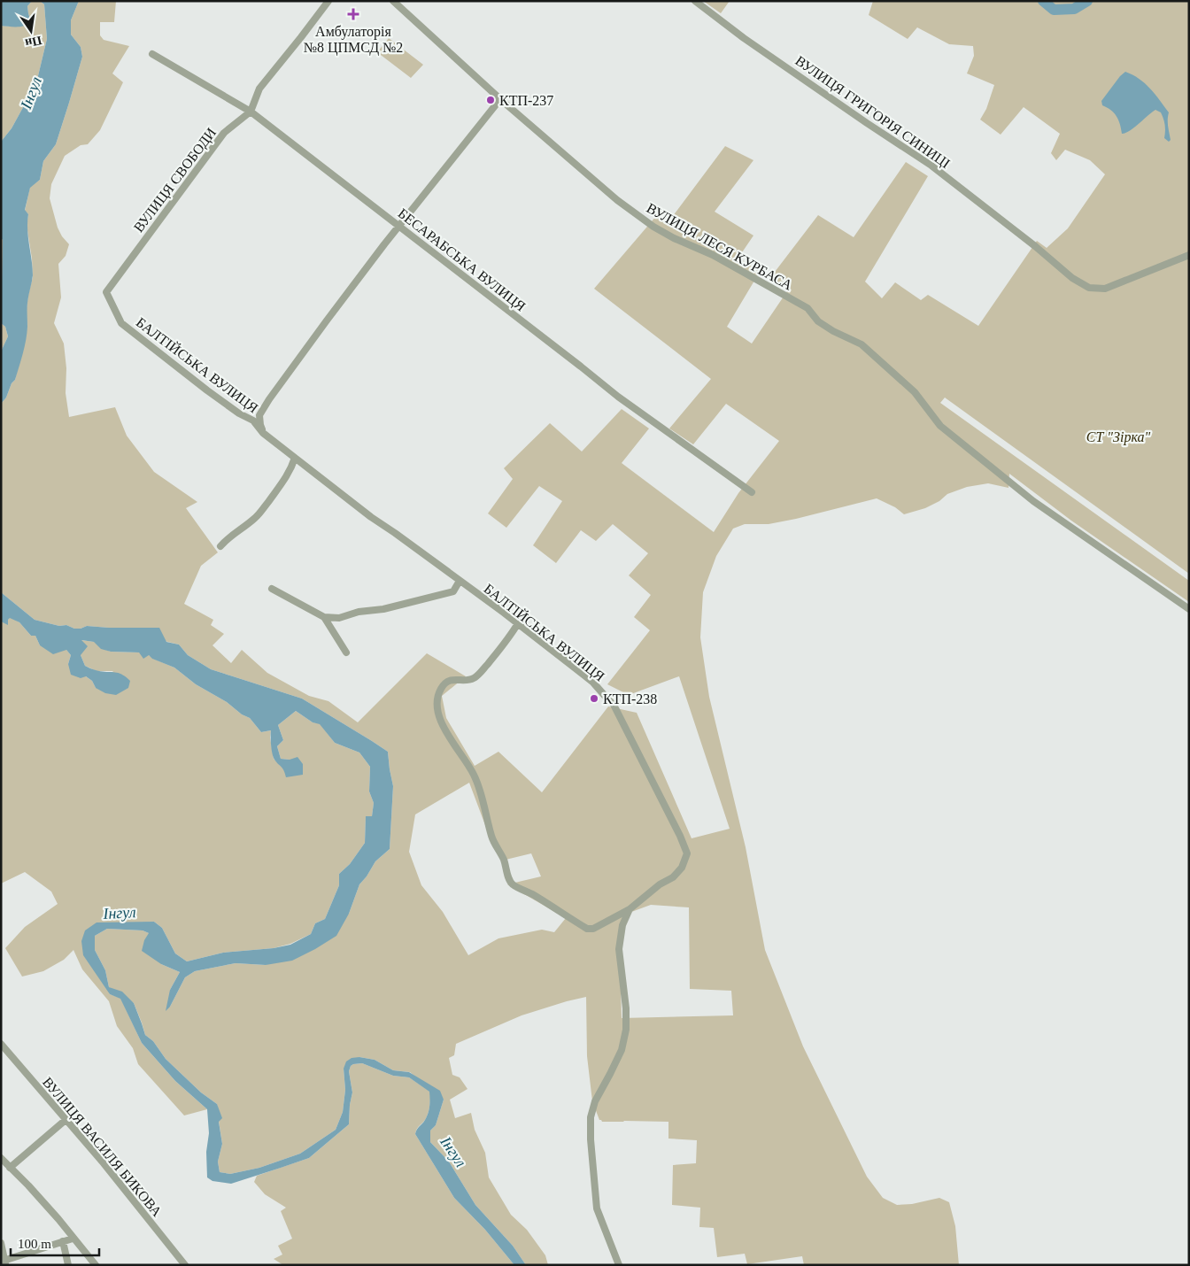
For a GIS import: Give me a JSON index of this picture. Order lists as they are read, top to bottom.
{
  "streets": {
    "street": [
      "ВУЛИЦЯ ГРИГОРІЯ СИНИЦІ",
      "ВУЛИЦЯ СВОБОДИ",
      "ВУЛИЦЯ ЛЕСЯ КУРБАСА",
      "БЕСАРАБСЬКА ВУЛИЦЯ",
      "БАЛТІЙСЬКА ВУЛИЦЯ",
      "ВУЛИЦЯ ВАСИЛЯ БИКОВА"
    ]
  },
  "crossings": [
    ["ВУЛИЦЯ СВОБОДИ", "БЕСАРАБСЬКА ВУЛИЦЯ"],
    ["ВУЛИЦЯ СВОБОДИ", "БАЛТІЙСЬКА ВУЛИЦЯ"]
  ],
  "water": ["Інгул"],
  "parks": ["СТ \"Зірка\""],
  "places": {
    "health": ["Амбулаторія №8 ЦПМСД №2"],
    "other": ["КТП-237", "КТП-238"]
  },
  "scale_bar": "100 m",
  "north": "bottom"
}
